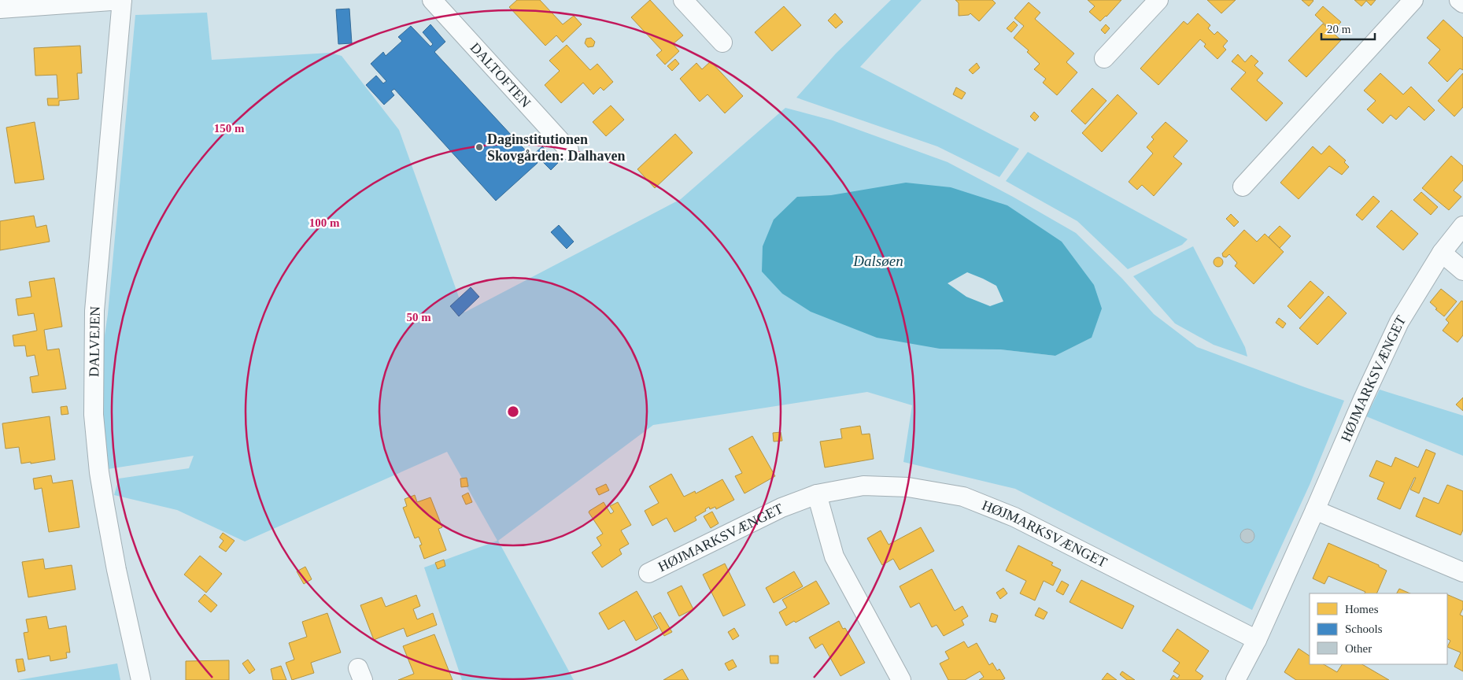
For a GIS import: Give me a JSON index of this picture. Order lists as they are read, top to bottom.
{
  "streets": {
    "street": ["DALTOFTEN", "DALVEJEN", "HØJMARKSVÆNGET"]
  },
  "water": ["Dalsøen"],
  "places": ["Daginstitutionen Skovgården: Dalhaven"],
  "legend": ["Homes", "Schools", "Other"],
  "scale_bar": "20 m",
  "rings": ["150 m", "100 m", "50 m"]
}
